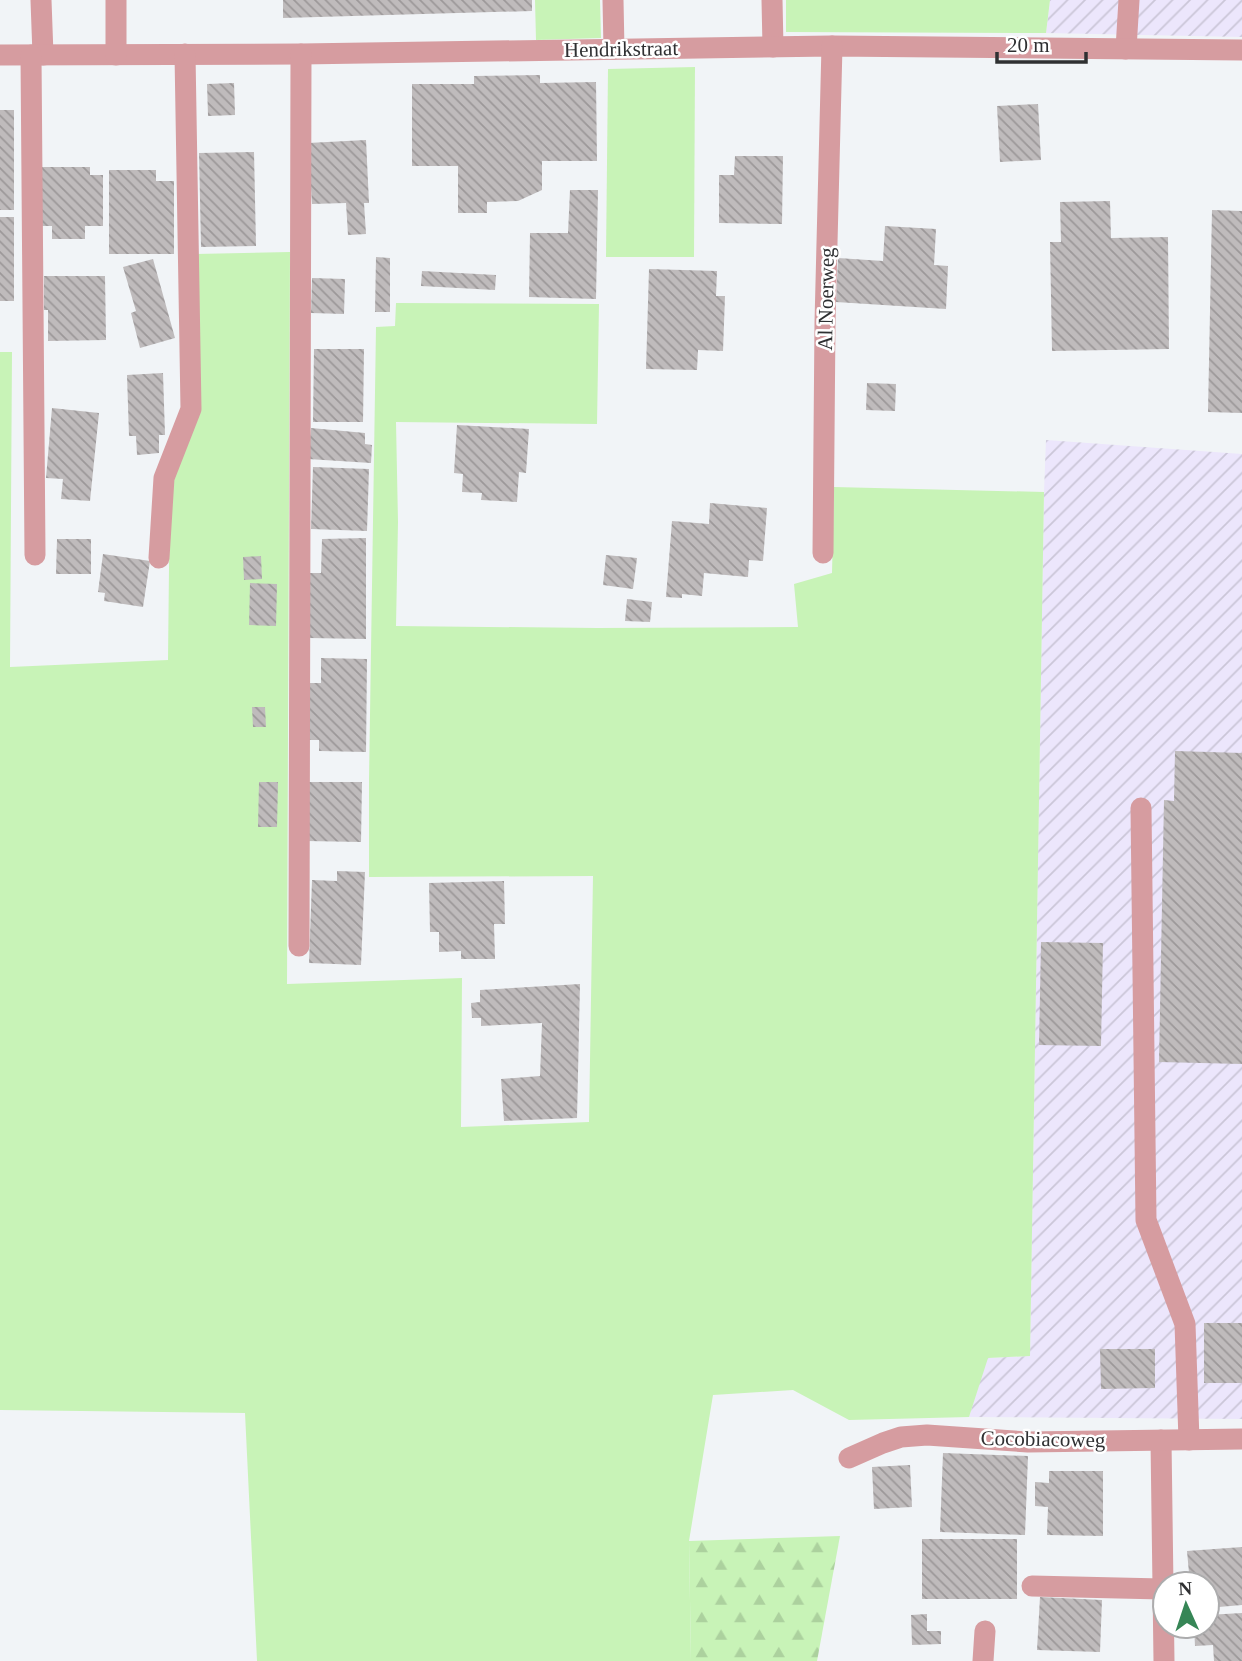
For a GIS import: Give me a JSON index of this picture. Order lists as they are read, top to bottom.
{
  "streets": {
    "street": ["Hendrikstraat", "Al Noerweg", "Cocobiacoweg"]
  },
  "crossings": [
    ["Hendrikstraat", "Al Noerweg"]
  ],
  "scale_bar": "20 m",
  "north": "top"
}
